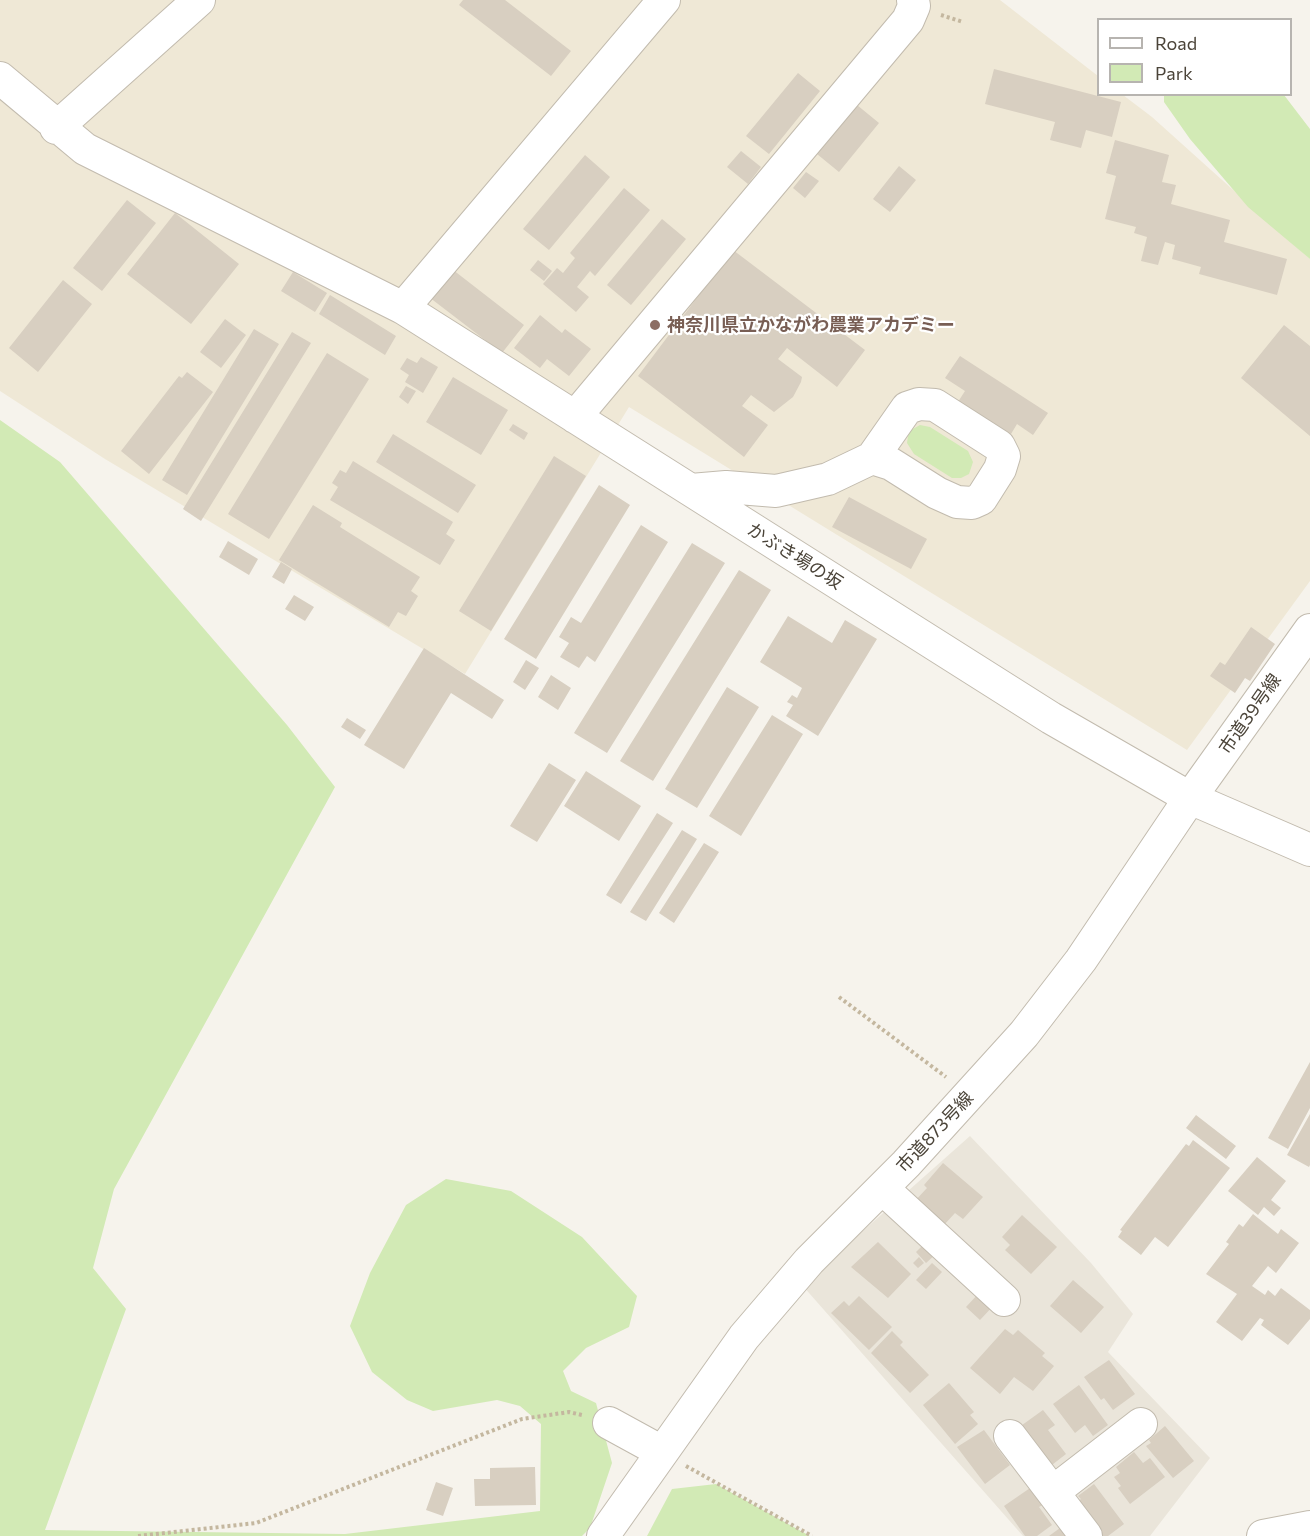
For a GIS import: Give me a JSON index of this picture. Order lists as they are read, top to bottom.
{
  "streets": {
    "street": ["かぶき場の坂", "市道39号線", "市道873号線"]
  },
  "crossings": [
    ["かぶき場の坂", "市道39号線"],
    ["かぶき場の坂", "市道873号線"],
    ["市道39号線", "市道873号線"]
  ],
  "places": ["神奈川県立かながわ農業アカデミー"],
  "legend": ["Road", "Park"]
}
